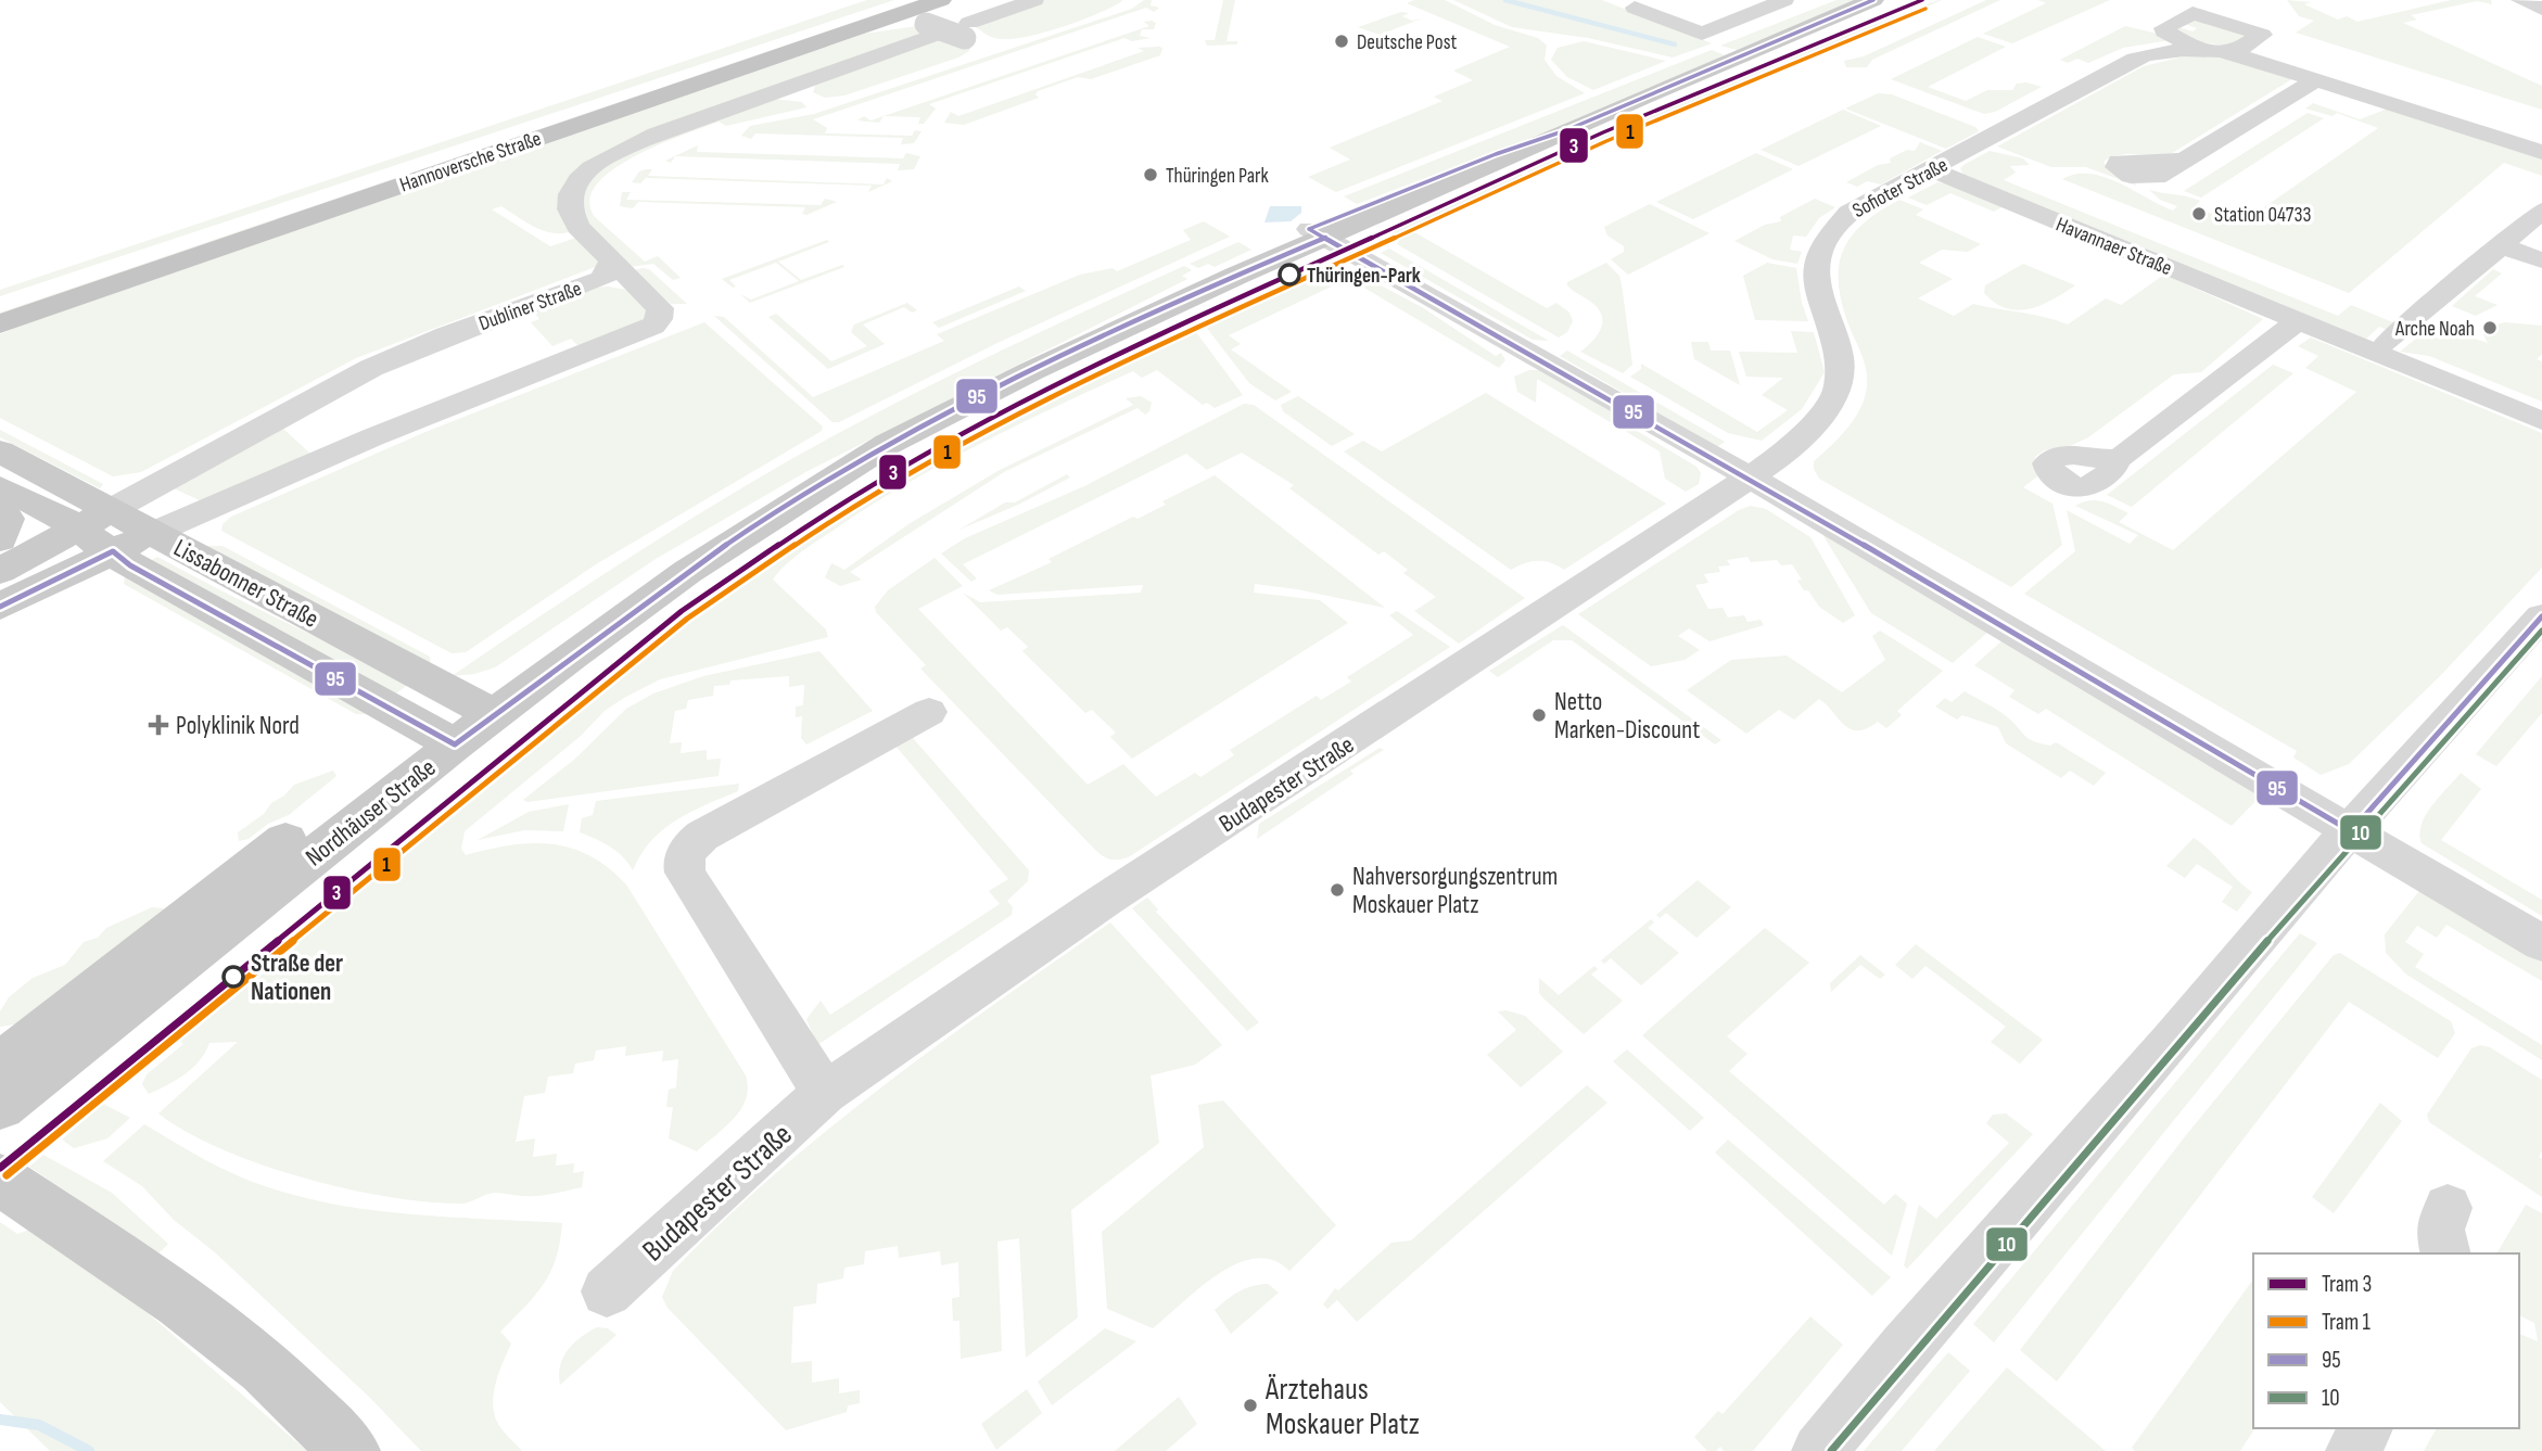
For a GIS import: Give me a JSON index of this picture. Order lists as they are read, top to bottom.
{
  "streets": {
    "highway": ["Hannoversche Straße"],
    "main road": ["Dubliner Straße", "Lissabonner Straße", "Nordhäuser Straße"],
    "street": ["Sofioter Straße", "Havannaer Straße", "Budapester Straße"]
  },
  "crossings": [
    ["Hannoversche Straße", "Dubliner Straße"],
    ["Sofioter Straße", "Havannaer Straße"],
    ["Sofioter Straße", "Budapester Straße"],
    ["Dubliner Straße", "Lissabonner Straße"],
    ["Lissabonner Straße", "Nordhäuser Straße"]
  ],
  "places": {
    "other": [
      "Deutsche Post",
      "Thüringen Park",
      "Station 04733",
      "Thüringen-Park",
      "Arche Noah",
      "Netto Marken-Discount",
      "Nahversorgungszentrum Moskauer Platz",
      "Straße der Nationen",
      "Ärztehaus Moskauer Platz"
    ],
    "health": ["Polyklinik Nord"]
  },
  "lines": [
    "tram line 3",
    "transit line 95",
    "tram line 1",
    "transit line 10"
  ],
  "legend": [
    "Tram 3",
    "Tram 1",
    "95",
    "10"
  ]
}
